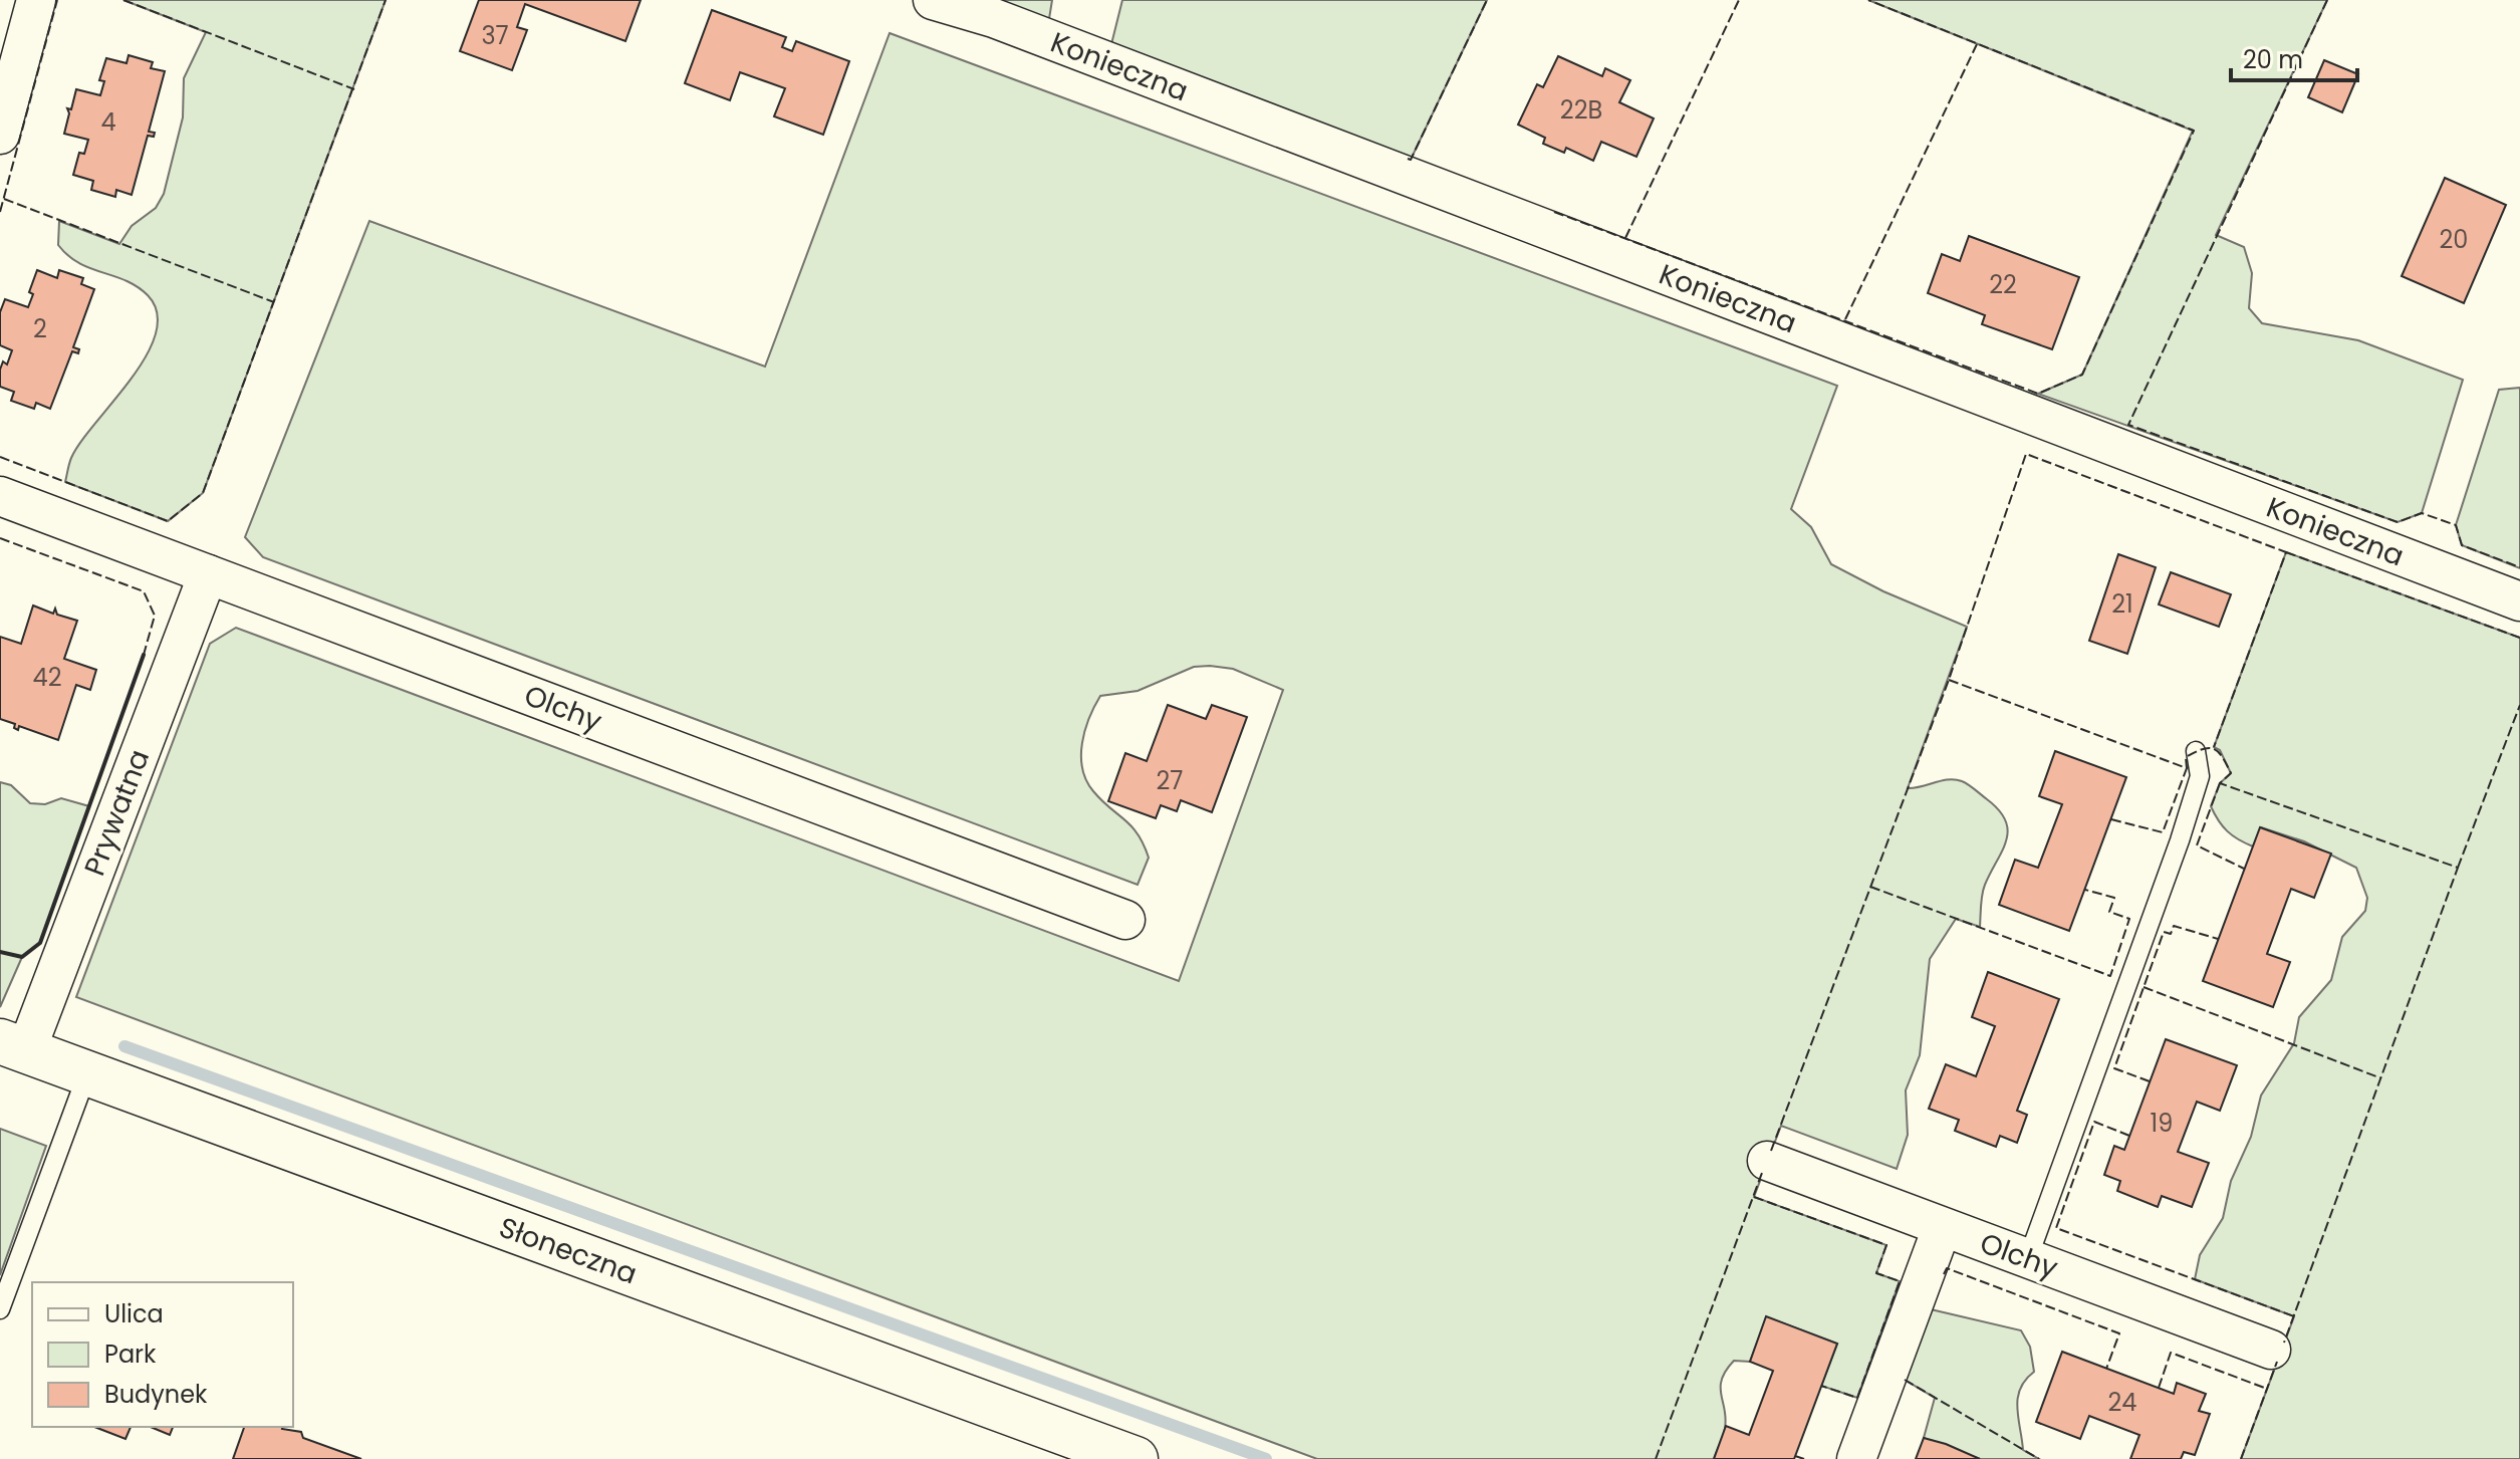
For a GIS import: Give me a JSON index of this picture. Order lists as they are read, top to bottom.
{
  "streets": {
    "main road": ["Słoneczna"],
    "street": ["Konieczna", "Olchy", "Prywatna"]
  },
  "crossings": [
    ["Olchy", "Prywatna"],
    ["Prywatna", "Słoneczna"]
  ],
  "house_numbers": [
    "37",
    "22B",
    "4",
    "20",
    "22",
    "2",
    "21",
    "42",
    "27",
    "19",
    "24"
  ],
  "legend": ["Ulica", "Park", "Budynek"],
  "scale_bar": "20 m"
}
